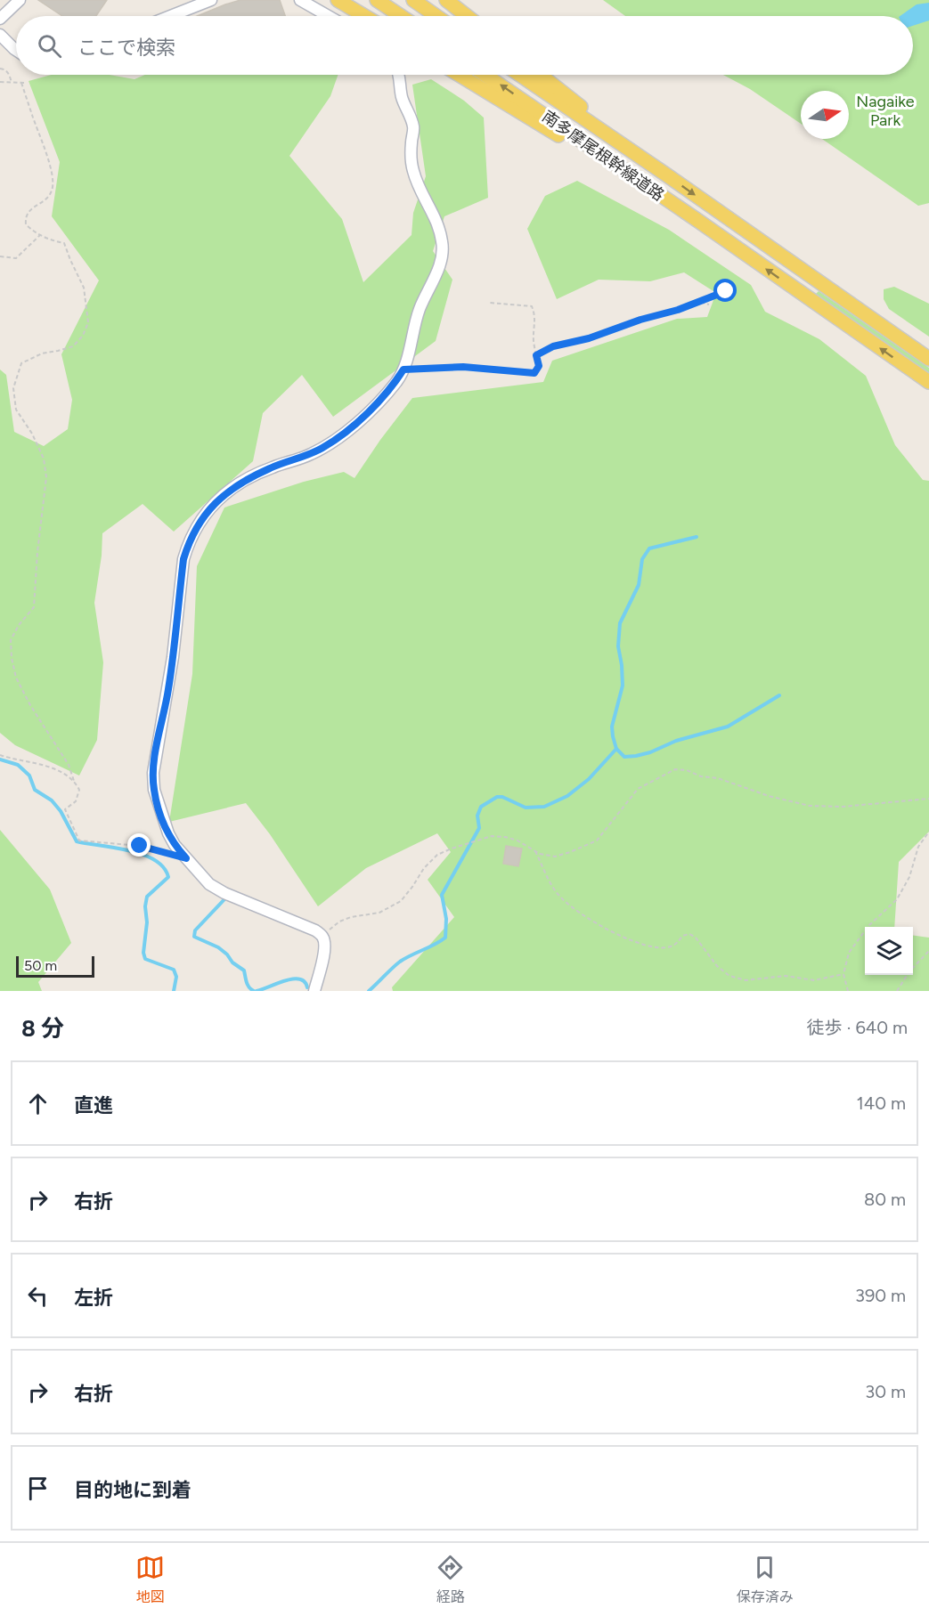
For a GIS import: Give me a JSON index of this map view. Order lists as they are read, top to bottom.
{
  "streets": {
    "main road": ["南多摩尾根幹線道路"]
  },
  "parks": ["Nagaike Park"],
  "scale_bar": "50 m",
  "north": "right",
  "page": {
    "search": "ここで検索",
    "scale": "50 m",
    "heading": ["8 分", "徒歩 · 640 m"],
    "list": [
      ["直進", "140 m"],
      ["右折", "80 m"],
      ["左折", "390 m"],
      ["右折", "30 m"],
      "目的地に到着"
    ],
    "nav": ["地図", "経路", "保存済み"]
  }
}
